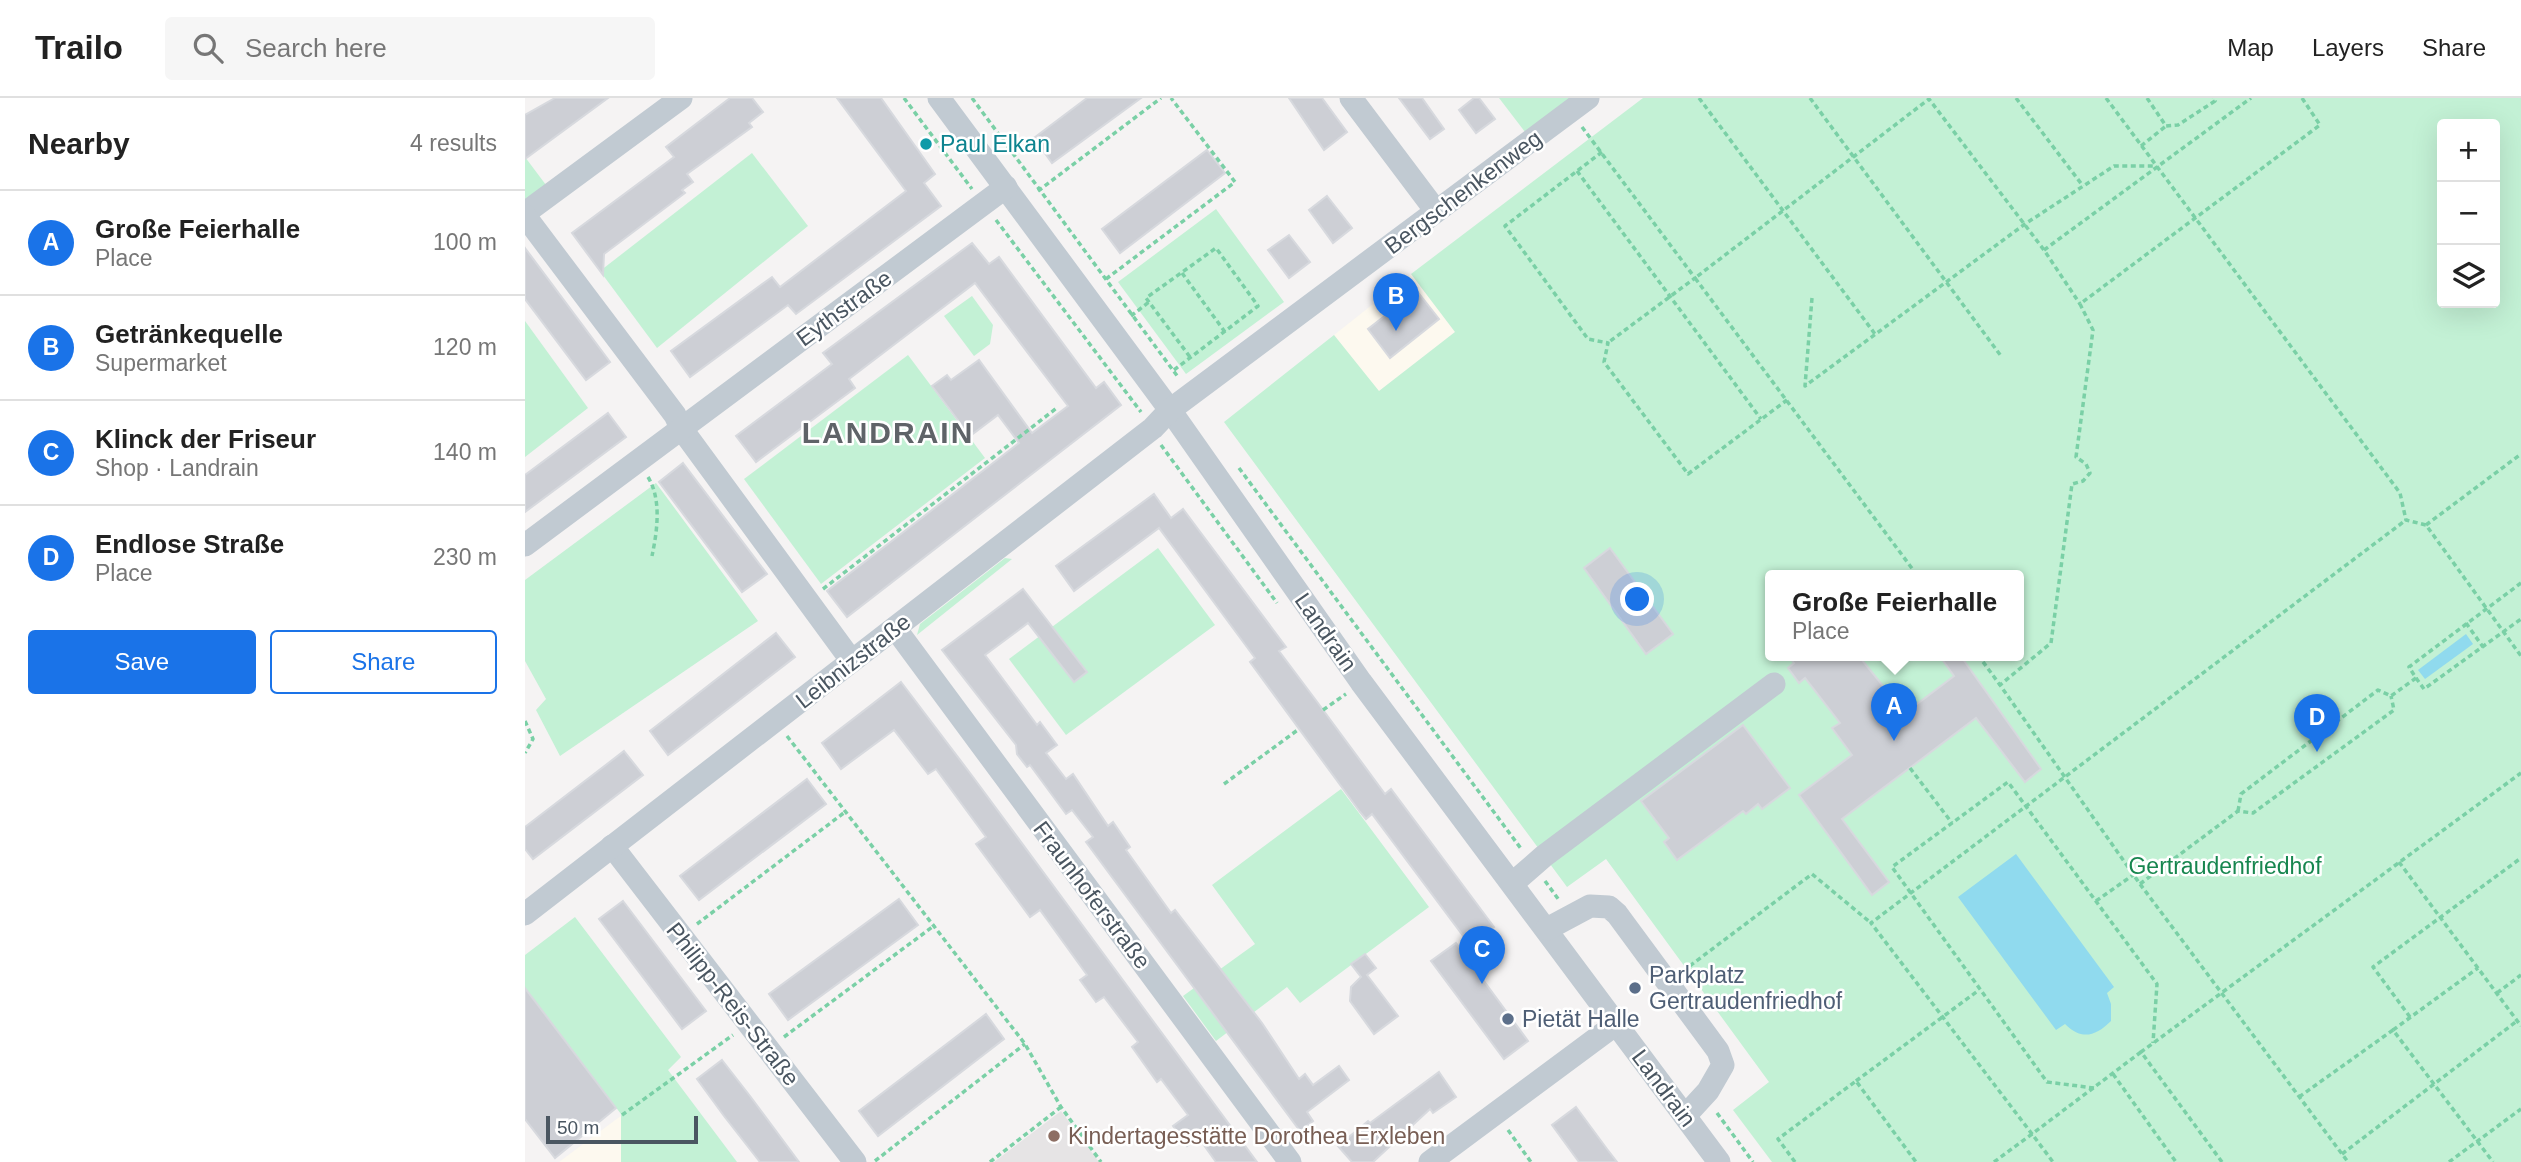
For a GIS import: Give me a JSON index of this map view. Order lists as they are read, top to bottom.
{
  "streets": {
    "street": [
      "Bergschenkenweg",
      "Eythstraße",
      "Landrain",
      "Leibnizstraße",
      "Fraunhoferstraße",
      "Philipp-Reis-Straße"
    ]
  },
  "crossings": [
    ["Bergschenkenweg", "Landrain"],
    ["Bergschenkenweg", "Leibnizstraße"],
    ["Eythstraße", "Landrain"],
    ["Landrain", "Leibnizstraße"],
    ["Leibnizstraße", "Fraunhoferstraße"],
    ["Leibnizstraße", "Philipp-Reis-Straße"]
  ],
  "districts": ["LANDRAIN"],
  "parks": ["Gertraudenfriedhof"],
  "places": [
    "Paul Elkan",
    "Parkplatz Gertraudenfriedhof",
    "Pietät Halle",
    "Kindertagesstätte Dorothea Erxleben"
  ],
  "scale_bar": "50 m",
  "page": {
    "header": "Trailo",
    "search": "Search here",
    "nav": ["Map", "Layers", "Share"],
    "heading": ["Nearby", "4 results"],
    "map_buttons": ["+", "−"],
    "list": [
      {
        "mark": "A",
        "name": "Große Feierhalle",
        "note": "Place",
        "value": "100 m"
      },
      {
        "mark": "B",
        "name": "Getränkequelle",
        "note": "Supermarket",
        "value": "120 m"
      },
      {
        "mark": "C",
        "name": "Klinck der Friseur",
        "note": "Shop · Landrain",
        "value": "140 m"
      },
      {
        "mark": "D",
        "name": "Endlose Straße",
        "note": "Place",
        "value": "230 m"
      }
    ],
    "pins": [
      "B",
      "A",
      "D",
      "C"
    ],
    "popup": ["Große Feierhalle", "Place"],
    "buttons": ["Save", "Share"],
    "scale": "50 m"
  }
}
